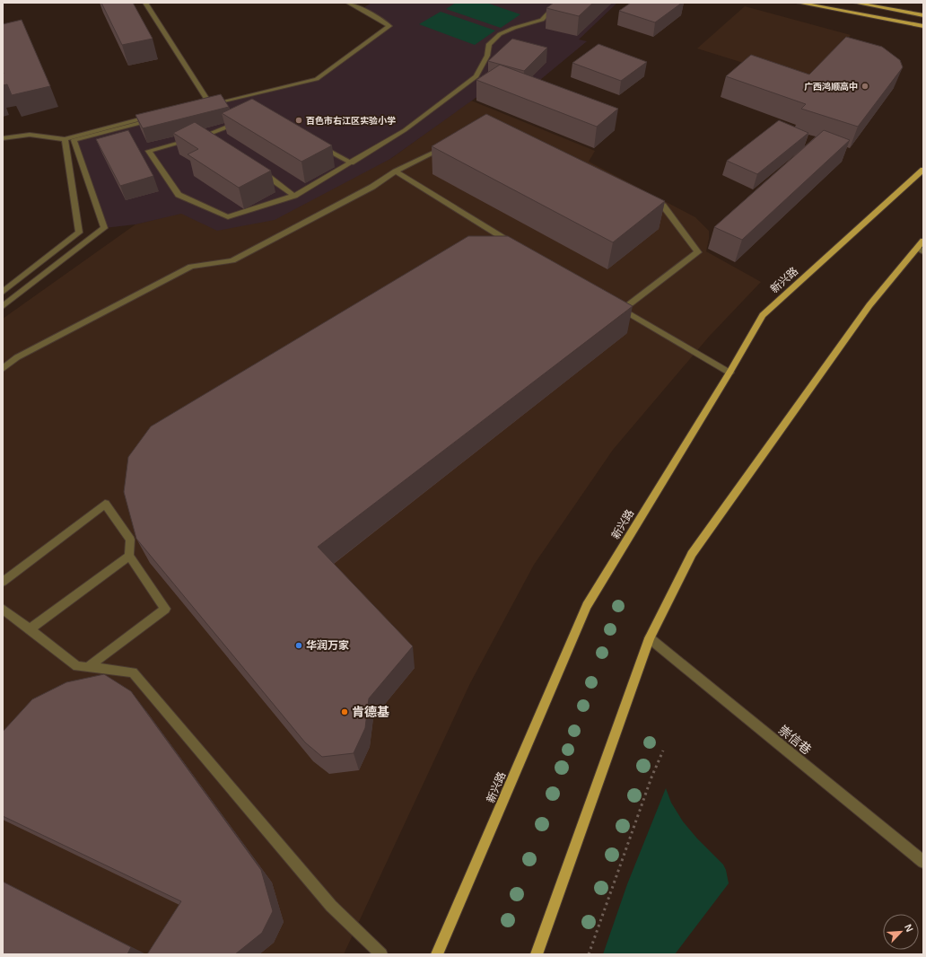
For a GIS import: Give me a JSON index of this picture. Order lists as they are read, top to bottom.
{
  "streets": {
    "main road": ["新兴路"],
    "street": ["崇信巷"]
  },
  "places": [
    "广西鸿顺高中",
    "百色市右江区实验小学",
    "华润万家",
    "肯德基"
  ],
  "north": "top right"
}
